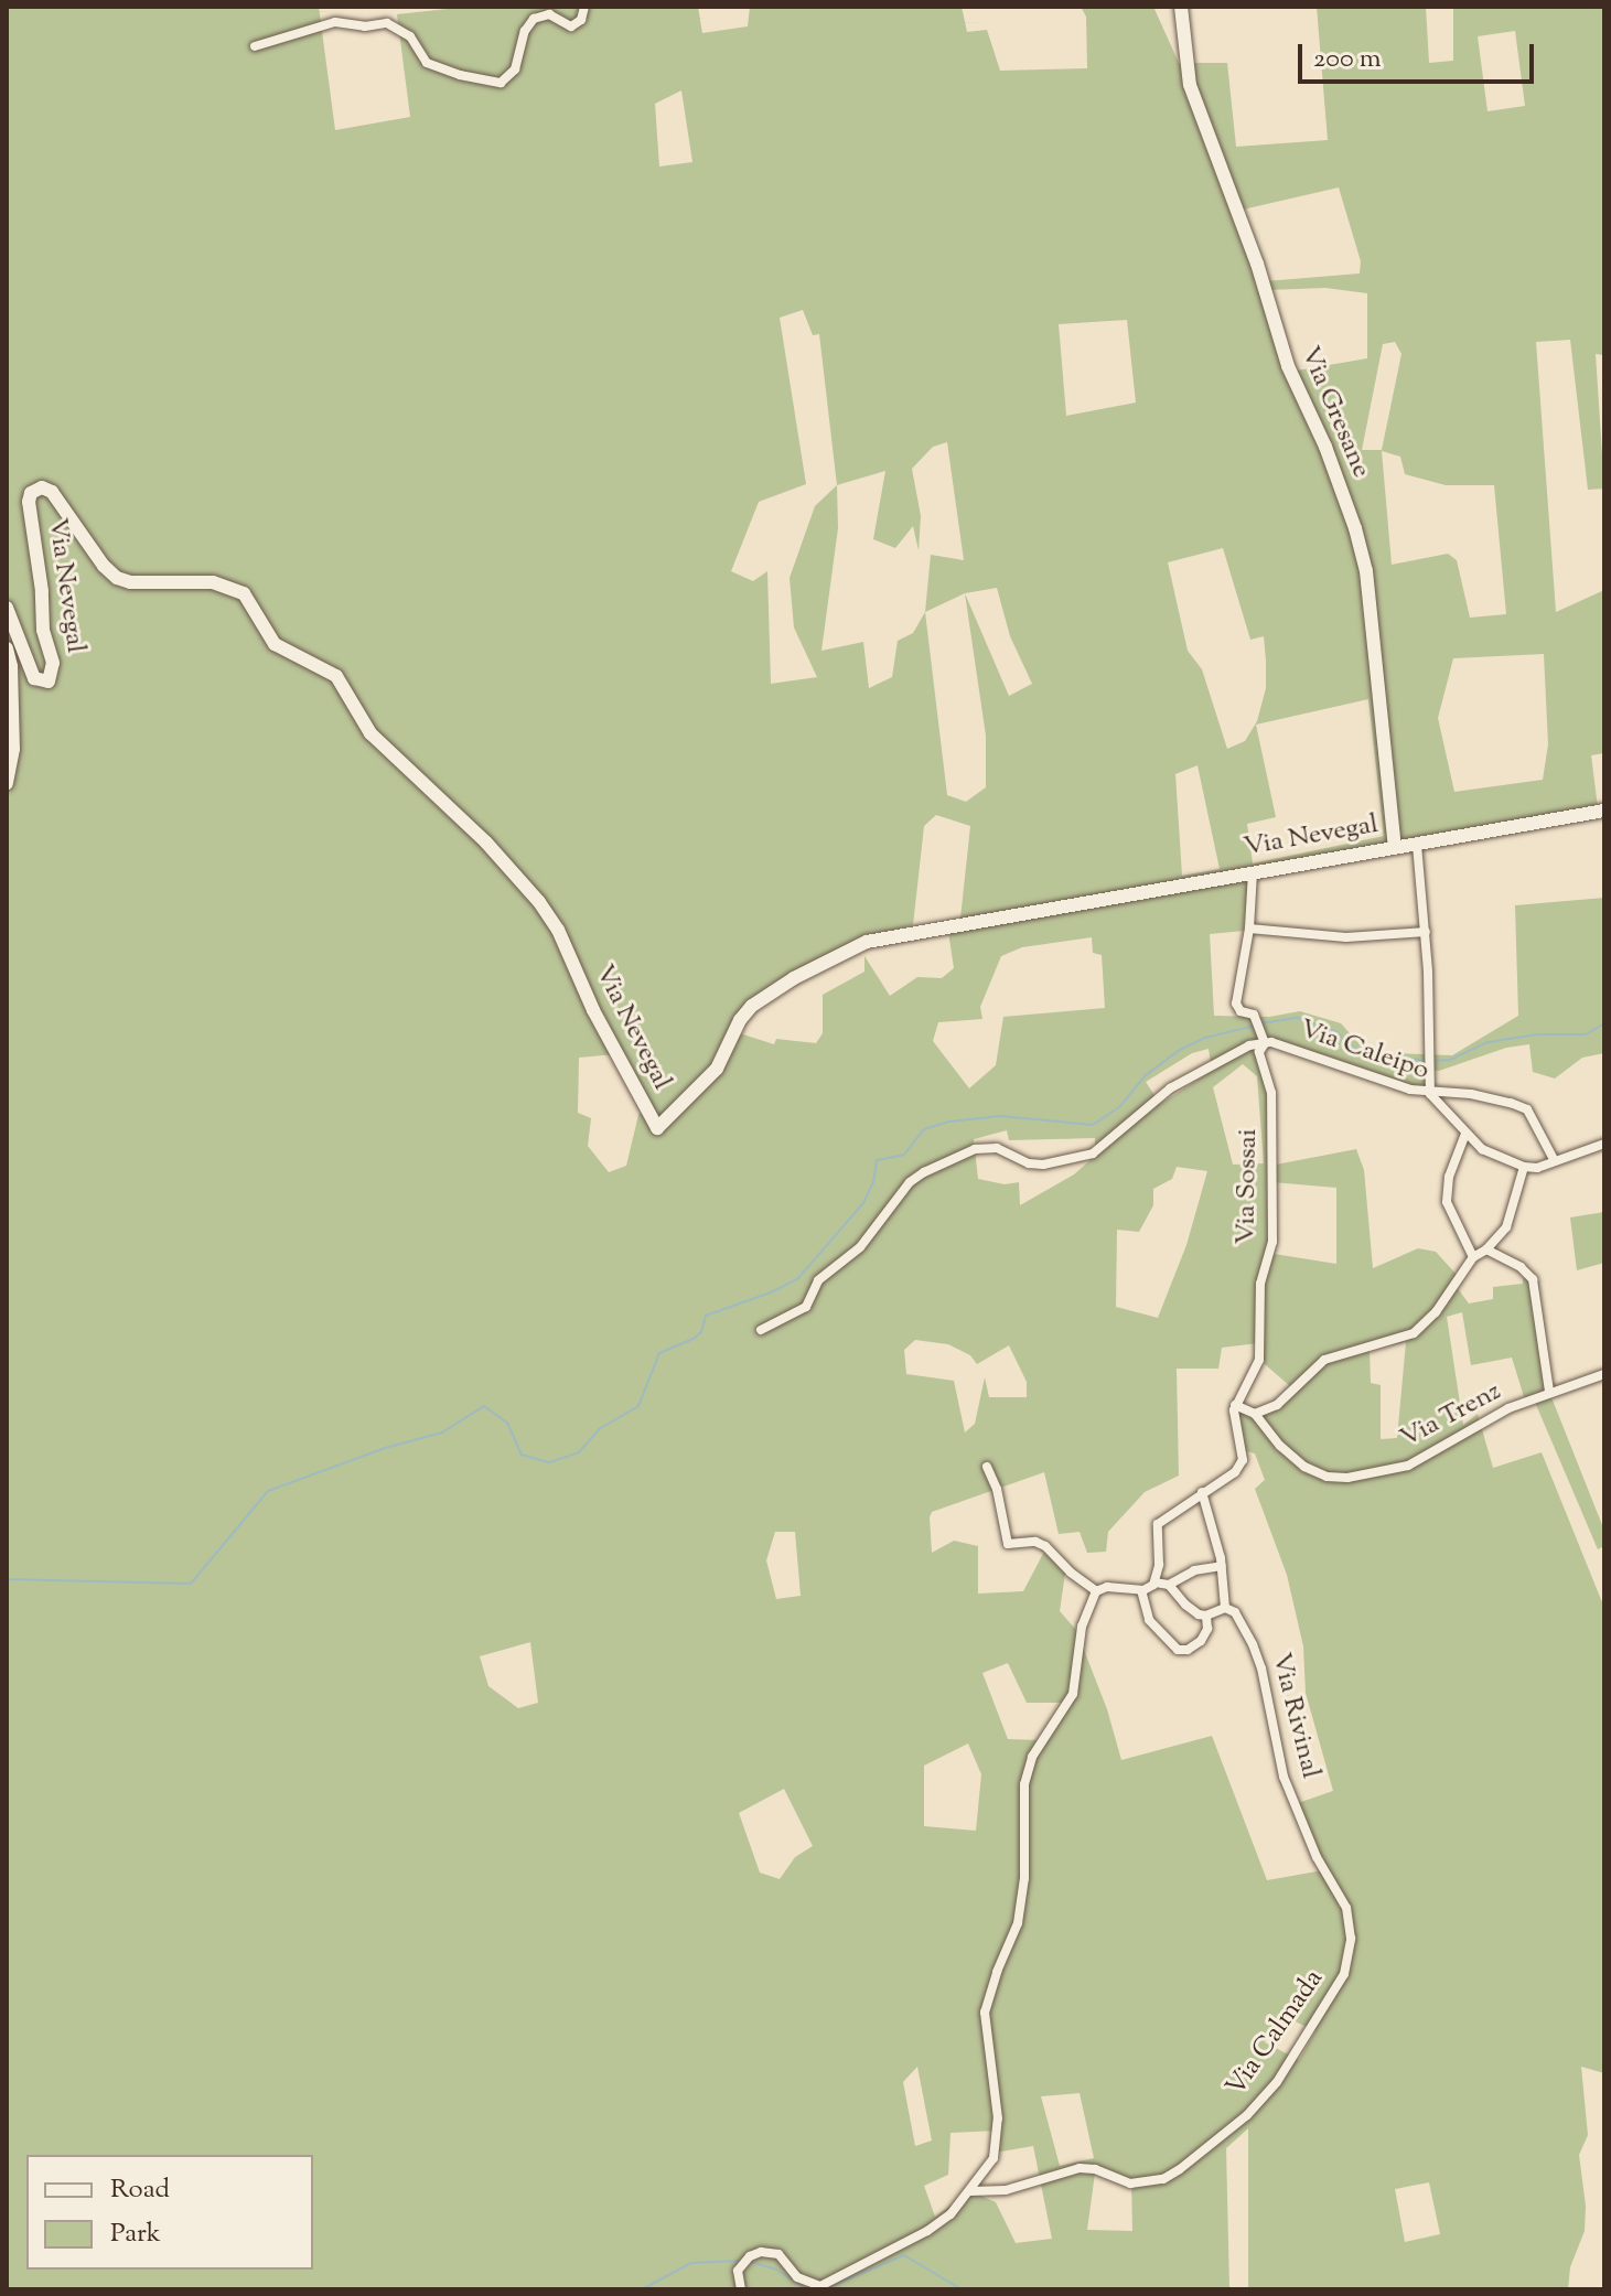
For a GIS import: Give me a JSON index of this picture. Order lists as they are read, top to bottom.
{
  "streets": {
    "main road": ["Via Gresane", "Via Nevegal"],
    "street": [
      "Via Caleipo",
      "Via Sossai",
      "Via Trenz",
      "Via Rivinal",
      "Via Calmada"
    ]
  },
  "crossings": [
    ["Via Gresane", "Via Nevegal"],
    ["Via Caleipo", "Via Sossai"],
    ["Via Sossai", "Via Trenz"],
    ["Via Rivinal", "Via Calmada"]
  ],
  "legend": ["Road", "Park"],
  "scale_bar": "200 m"
}
